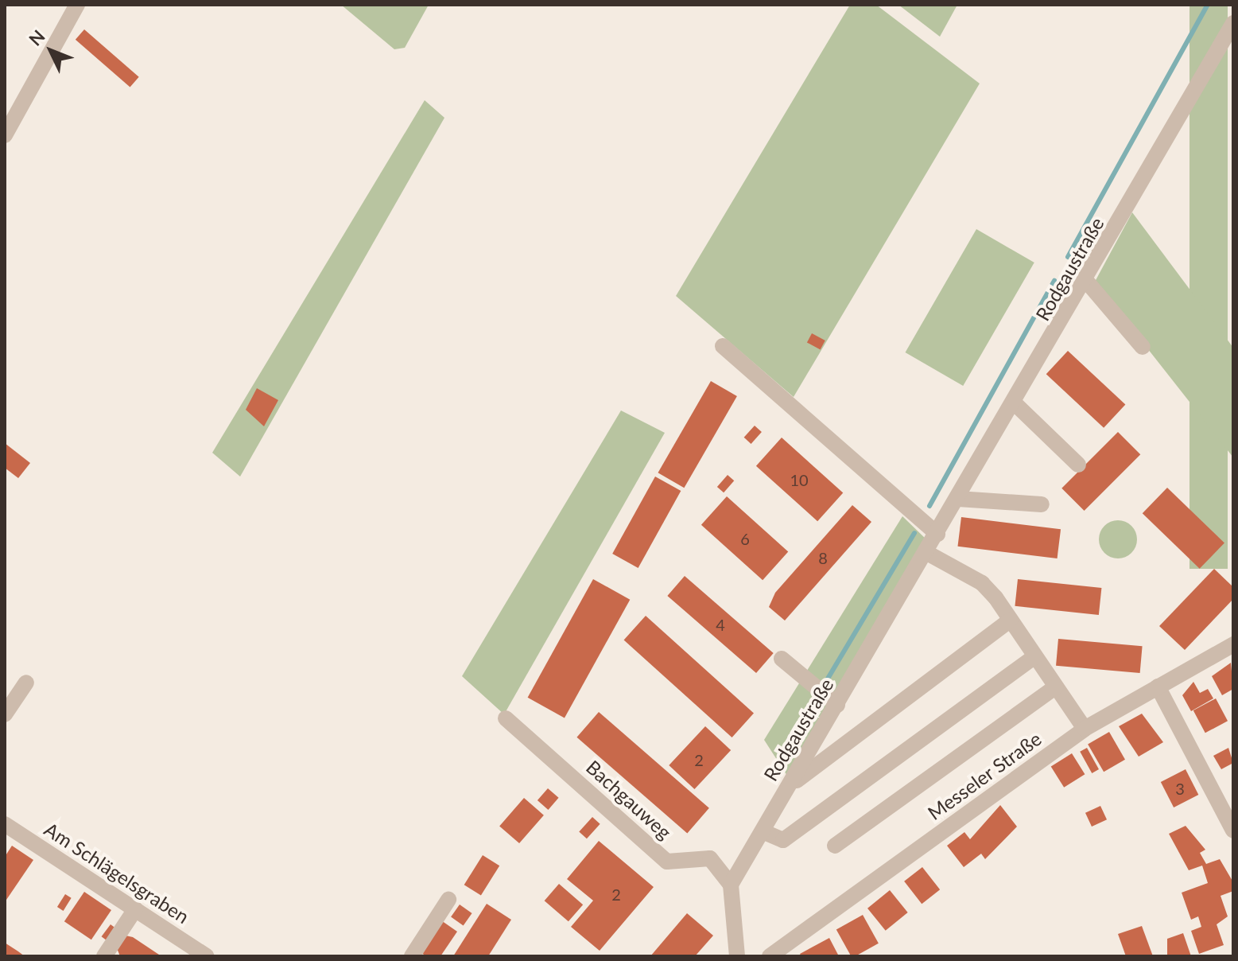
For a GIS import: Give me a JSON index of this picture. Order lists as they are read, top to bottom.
{
  "streets": {
    "street": [
      "Rodgaustraße",
      "Messeler Straße",
      "Bachgauweg",
      "Am Schlägelsgraben"
    ]
  },
  "crossings": [
    ["Rodgaustraße", "Bachgauweg"]
  ],
  "house_numbers": [
    "10",
    "6",
    "8",
    "4",
    "2",
    "3",
    "2"
  ],
  "north": "top left"
}
